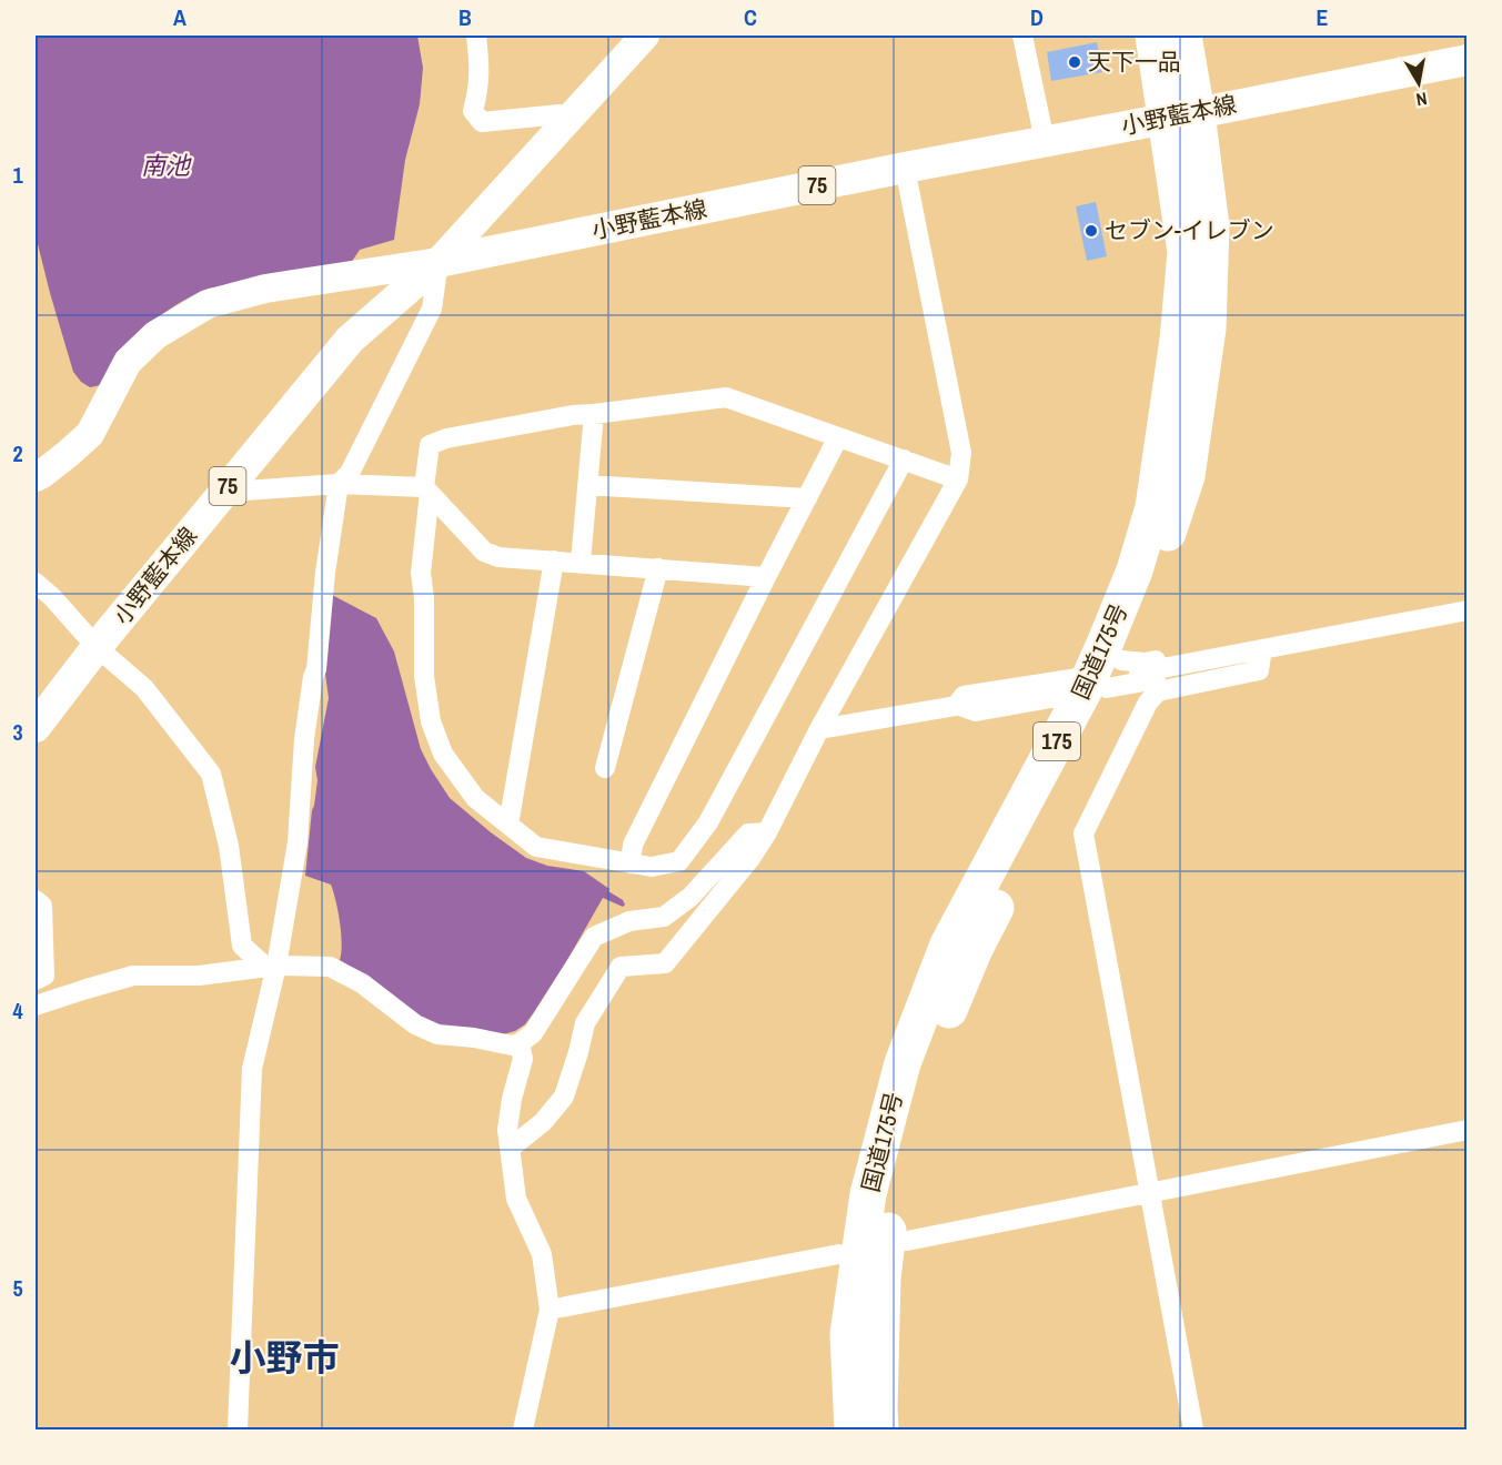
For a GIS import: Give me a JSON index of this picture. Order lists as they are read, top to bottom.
{
  "streets": {
    "highway": ["国道175号", "175"],
    "main road": ["小野藍本線", "75"]
  },
  "crossings": [
    ["小野藍本線", "国道175号"]
  ],
  "districts": ["小野市"],
  "water": ["南池"],
  "places": ["天下一品", "セブン-イレブン"],
  "north": "bottom",
  "grid": {
    "columns": [
      "A",
      "B",
      "C",
      "D",
      "E"
    ],
    "rows": [
      "1",
      "2",
      "3",
      "4",
      "5"
    ]
  }
}
